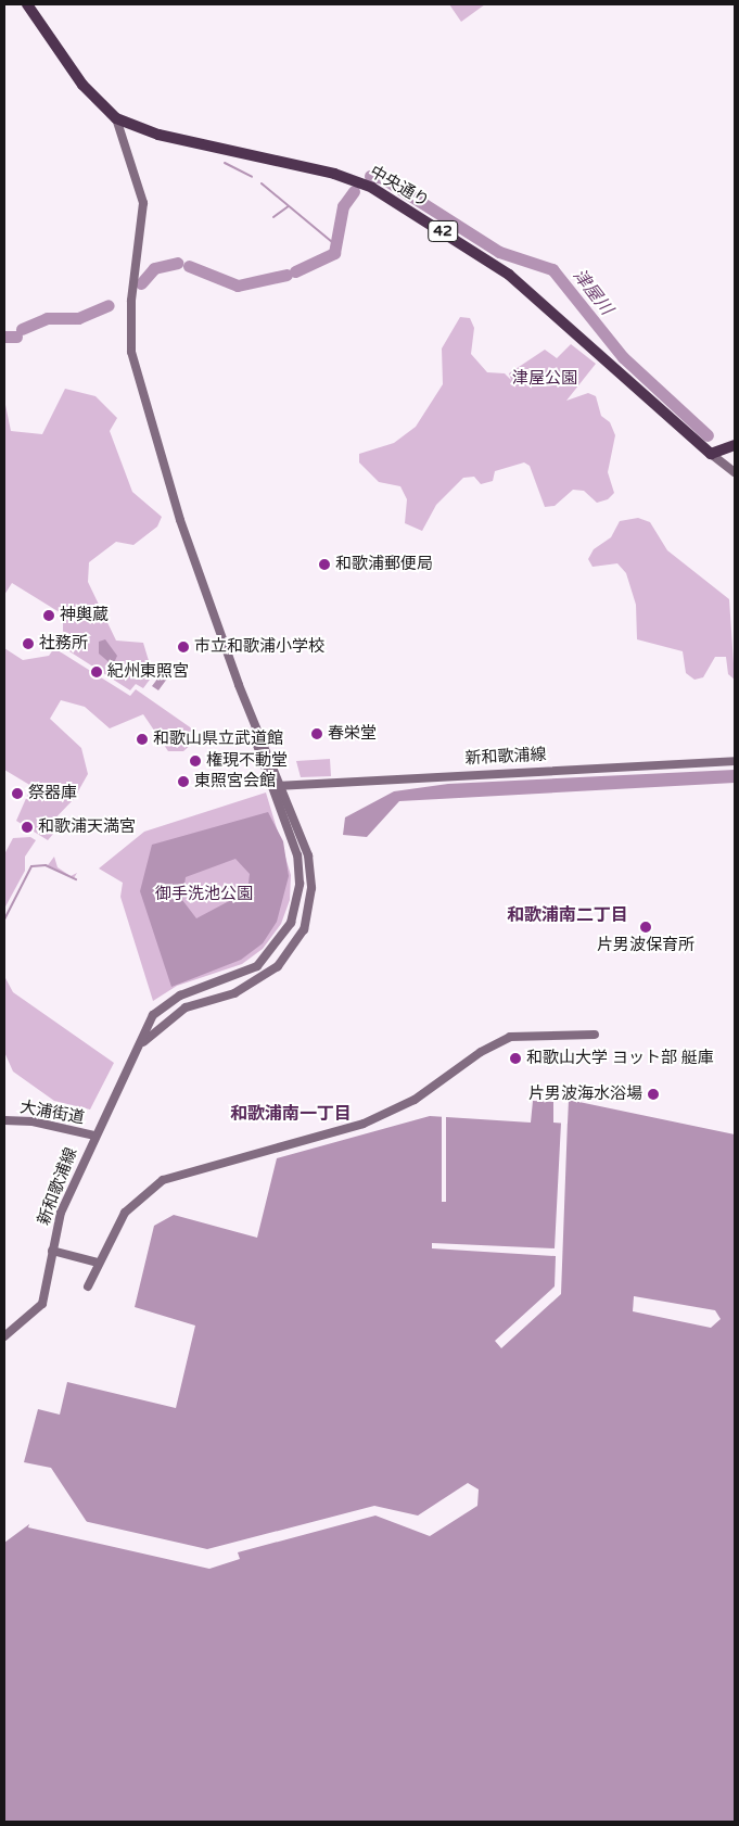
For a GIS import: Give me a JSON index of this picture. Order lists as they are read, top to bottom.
{
  "streets": {
    "highway": ["中央通り", "42"],
    "main road": ["新和歌浦線", "大浦街道"]
  },
  "crossings": [
    ["新和歌浦線", "大浦街道"]
  ],
  "districts": ["和歌浦南二丁目", "和歌浦南一丁目"],
  "water": ["津屋川"],
  "parks": ["津屋公園", "御手洗池公園"],
  "places": [
    "和歌浦郵便局",
    "神輿蔵",
    "社務所",
    "市立和歌浦小学校",
    "紀州東照宮",
    "春栄堂",
    "和歌山県立武道館",
    "権現不動堂",
    "東照宮会館",
    "祭器庫",
    "和歌浦天満宮",
    "片男波保育所",
    "和歌山大学 ヨット部 艇庫",
    "片男波海水浴場"
  ]
}
